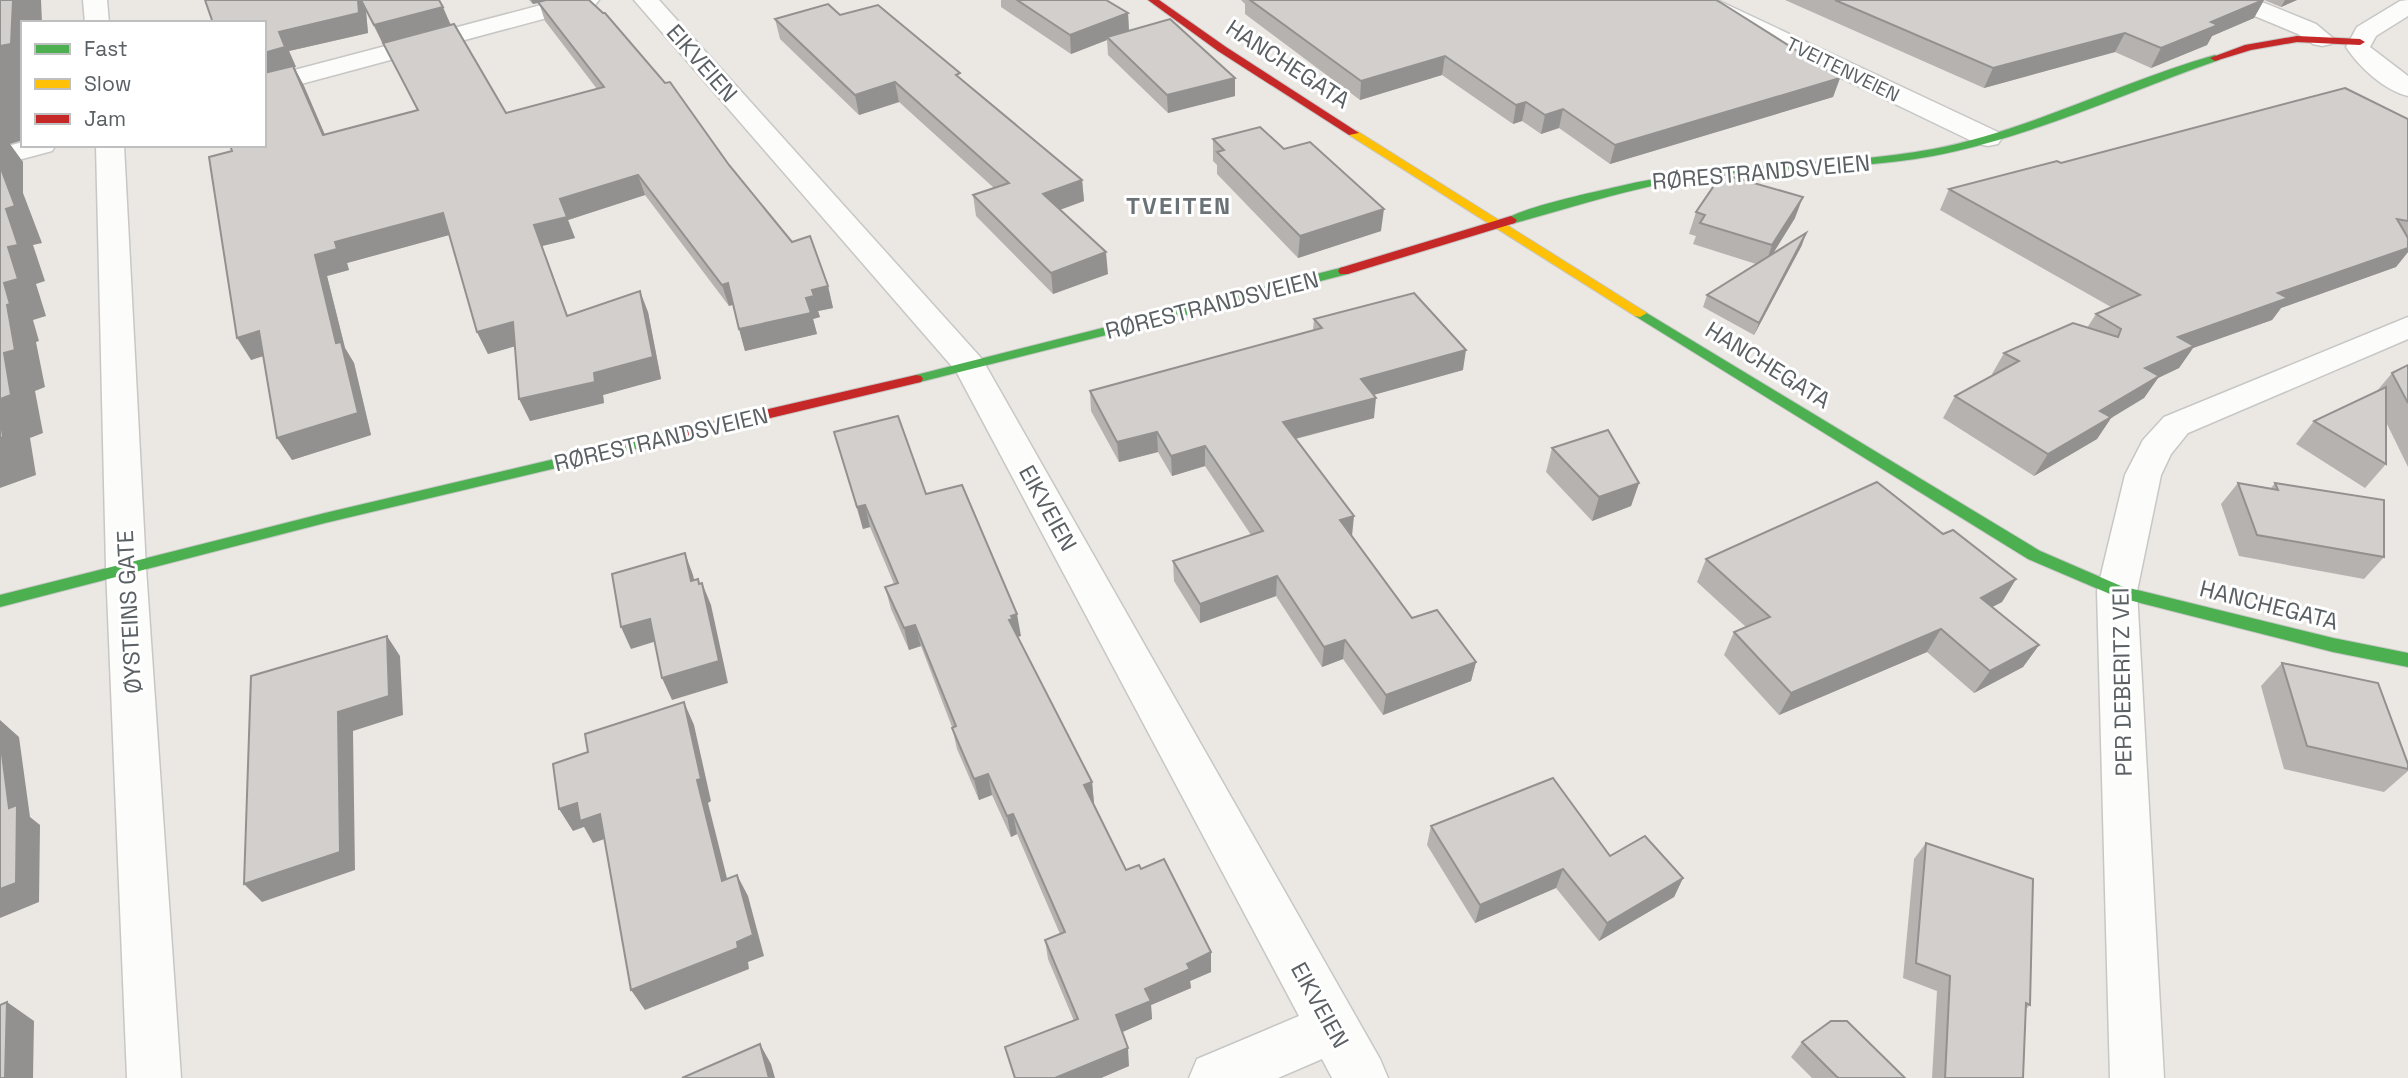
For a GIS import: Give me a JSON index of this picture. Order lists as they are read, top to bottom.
{
  "streets": {
    "street": [
      "EIKVEIEN",
      "HANCHEGATA",
      "TVEITENVEIEN",
      "RØRESTRANDSVEIEN",
      "ØYSTEINS GATE",
      "PER DEBERITZ VEI"
    ]
  },
  "crossings": [
    ["EIKVEIEN", "RØRESTRANDSVEIEN"],
    ["HANCHEGATA", "RØRESTRANDSVEIEN"],
    ["HANCHEGATA", "PER DEBERITZ VEI"],
    ["TVEITENVEIEN", "RØRESTRANDSVEIEN"],
    ["RØRESTRANDSVEIEN", "ØYSTEINS GATE"]
  ],
  "districts": ["TVEITEN"],
  "legend": ["Fast", "Slow", "Jam"]
}
